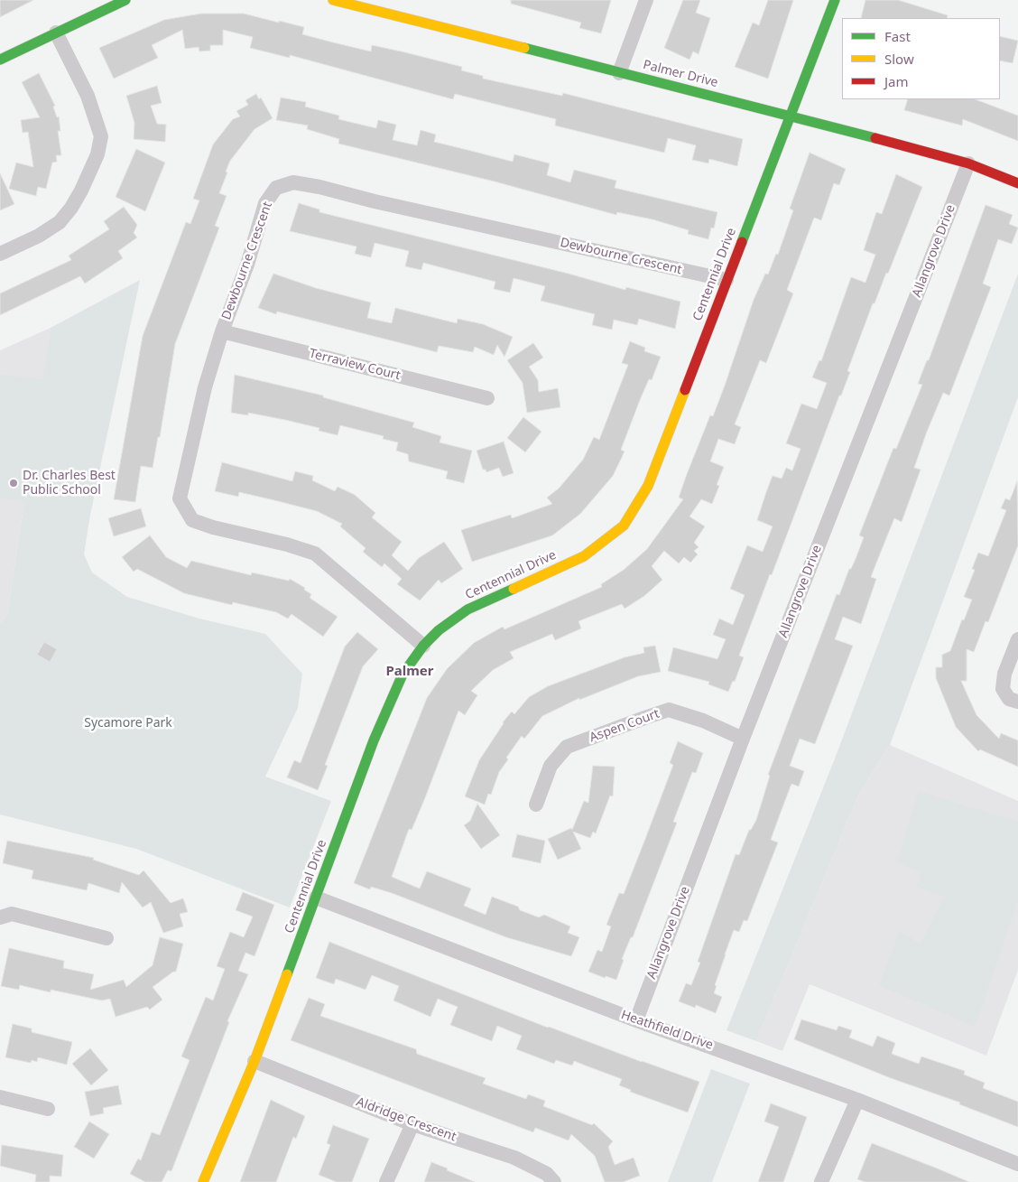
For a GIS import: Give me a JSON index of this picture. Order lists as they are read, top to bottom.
{
  "streets": {
    "street": [
      "Palmer Drive",
      "Allangrove Drive",
      "Dewbourne Crescent",
      "Centennial Drive",
      "Terraview Court",
      "Aspen Court",
      "Heathfield Drive",
      "Aldridge Crescent"
    ]
  },
  "crossings": [
    ["Palmer Drive", "Allangrove Drive"],
    ["Palmer Drive", "Centennial Drive"],
    ["Allangrove Drive", "Aspen Court"],
    ["Allangrove Drive", "Heathfield Drive"],
    ["Dewbourne Crescent", "Centennial Drive"],
    ["Dewbourne Crescent", "Terraview Court"],
    ["Centennial Drive", "Heathfield Drive"],
    ["Centennial Drive", "Aldridge Crescent"]
  ],
  "districts": ["Palmer"],
  "parks": ["Sycamore Park"],
  "places": ["Dr. Charles Best Public School"],
  "legend": ["Fast", "Slow", "Jam"]
}
